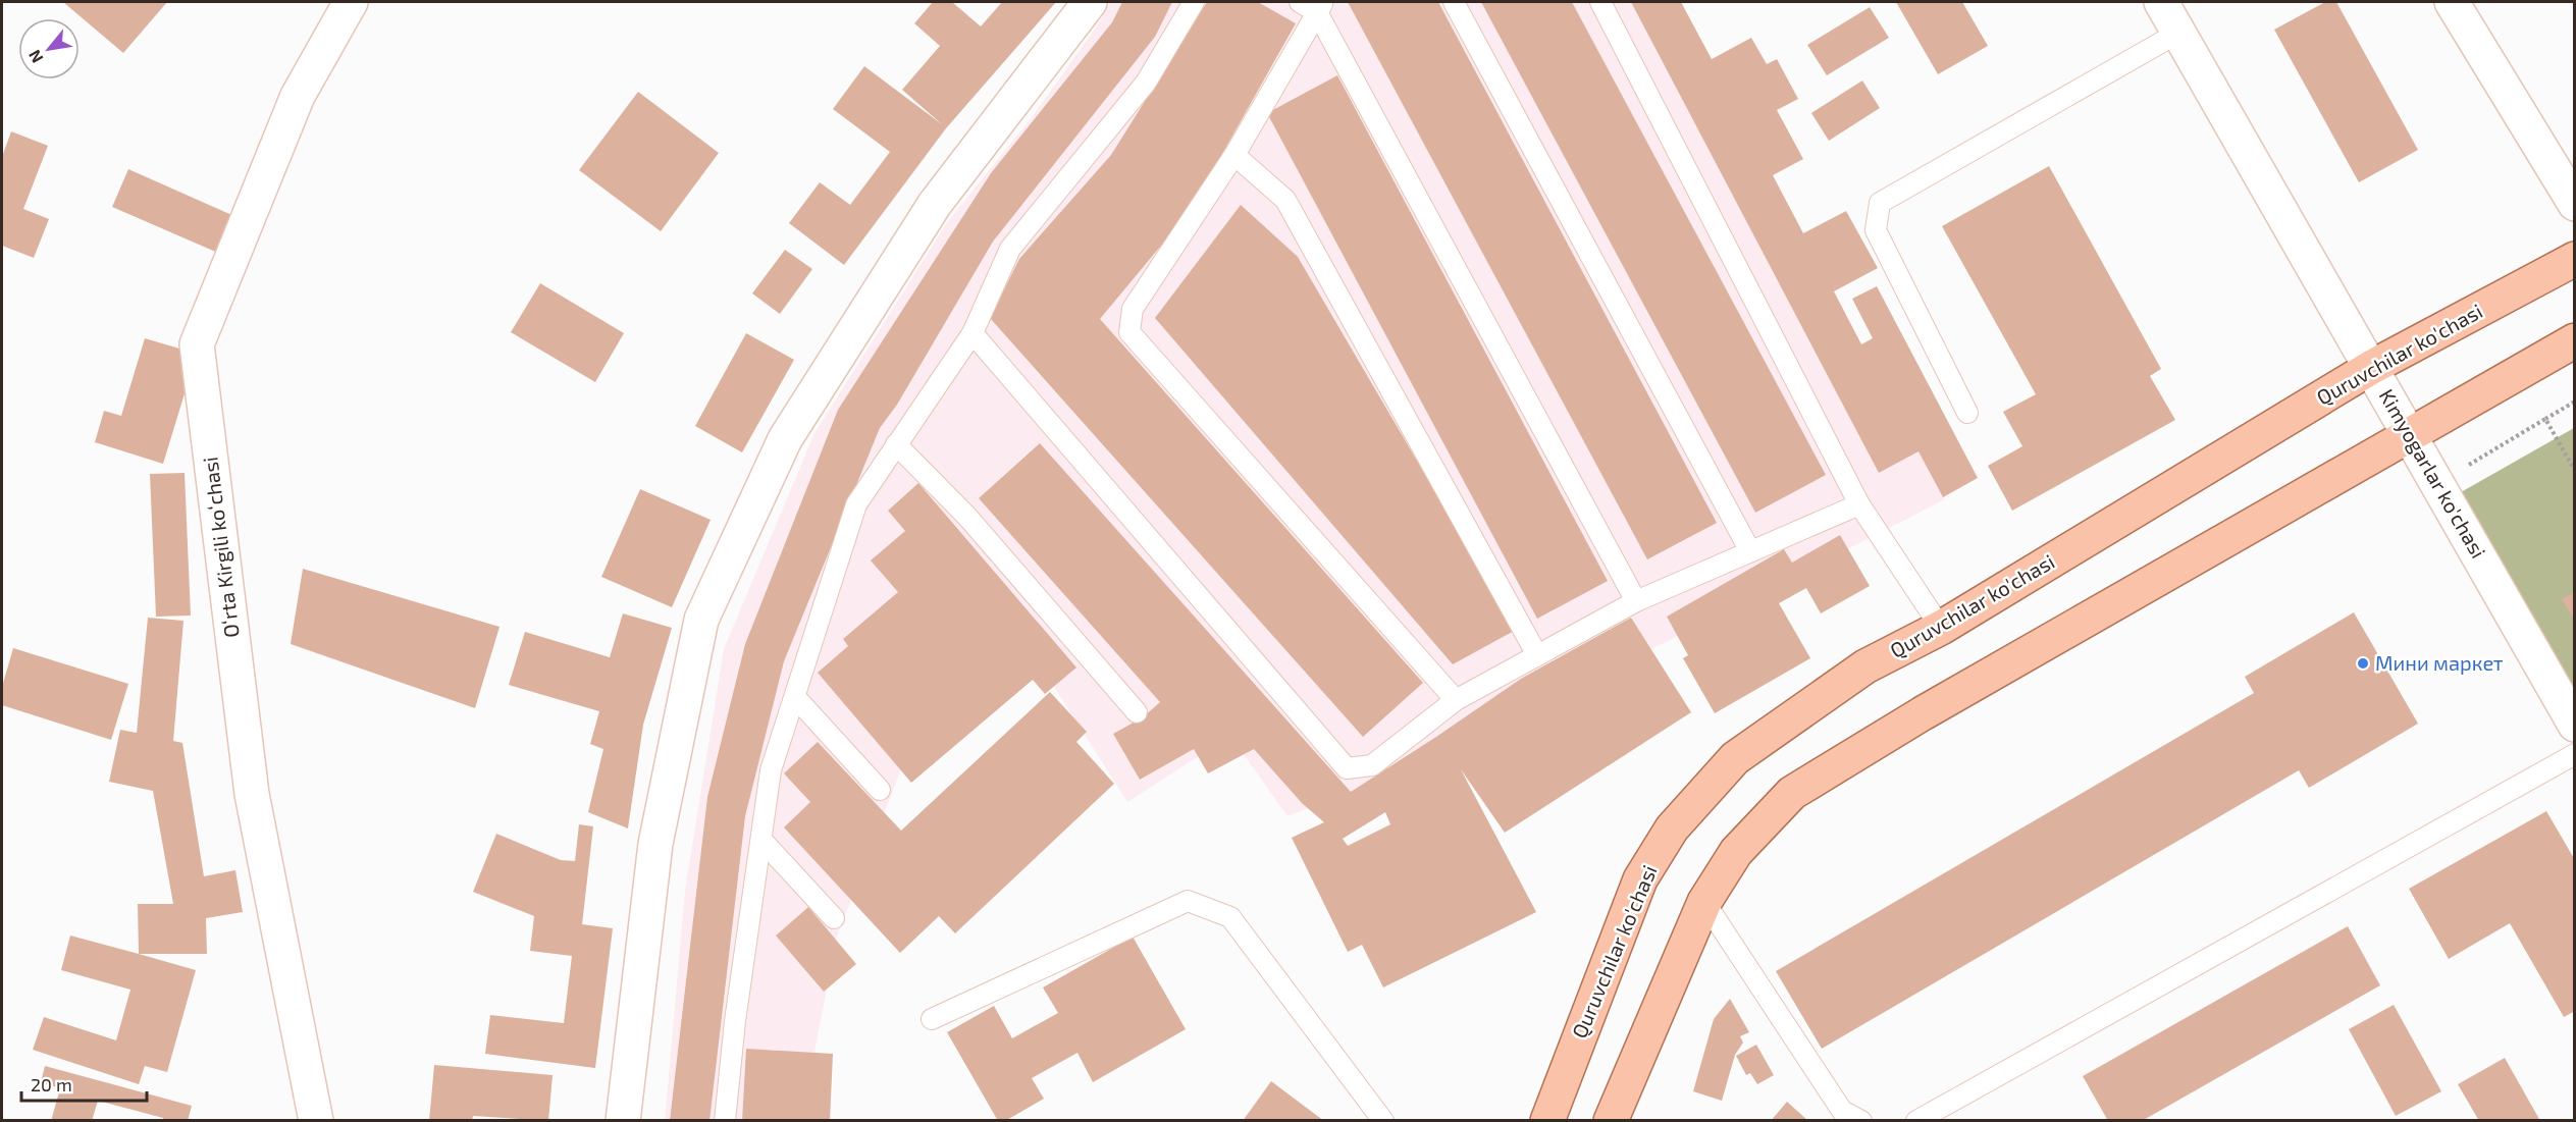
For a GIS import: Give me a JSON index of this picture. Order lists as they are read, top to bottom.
{
  "streets": {
    "main road": ["Quruvchilar ko'chasi"],
    "street": ["Kimyogarlar ko'chasi", "Oʻrta Kirgili koʻchasi"]
  },
  "crossings": [
    ["Quruvchilar ko'chasi", "Kimyogarlar ko'chasi"]
  ],
  "places": ["Мини маркет"],
  "scale_bar": "20 m",
  "north": "bottom left"
}
